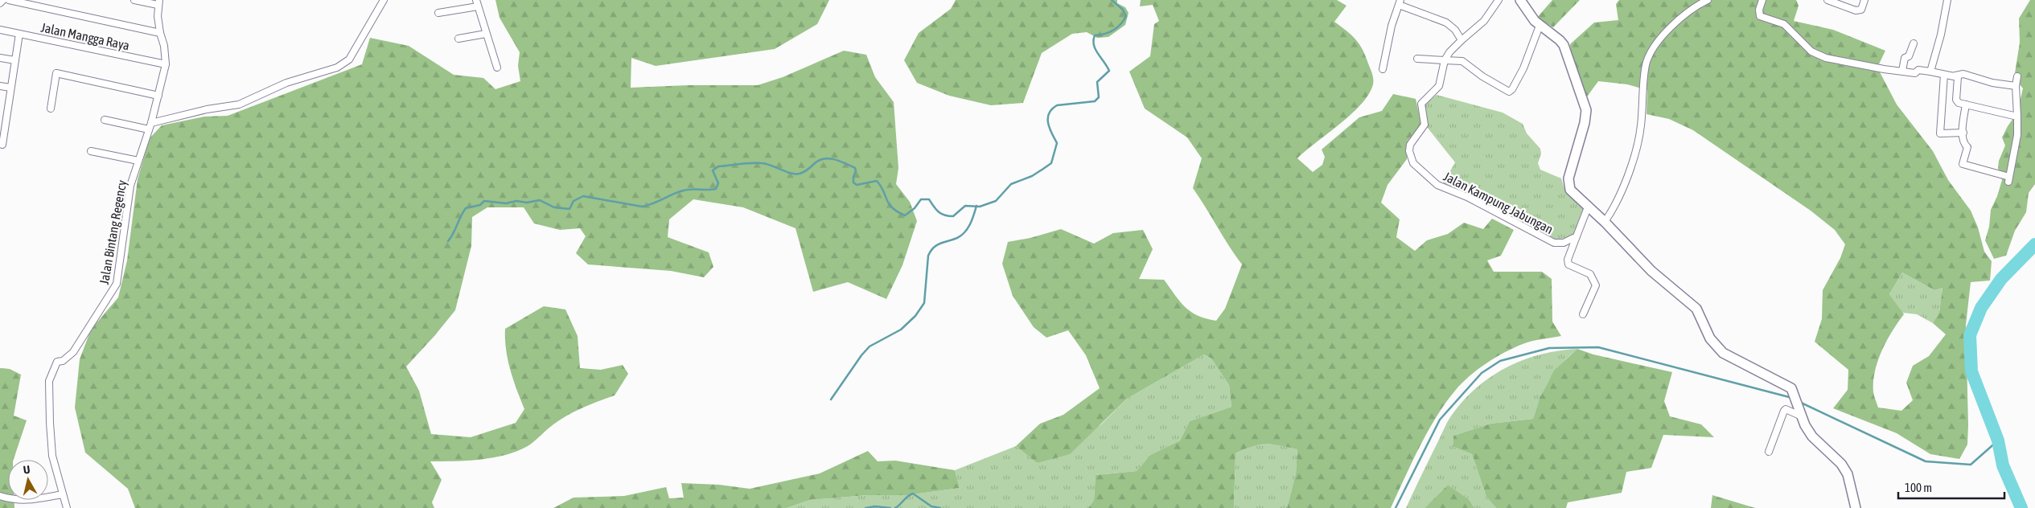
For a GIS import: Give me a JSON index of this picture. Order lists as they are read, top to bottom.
{
  "streets": {
    "street": ["Jalan Mangga Raya", "Jalan Kampung Jabungan", "Jalan Bintang Regency"]
  },
  "crossings": [
    ["Jalan Mangga Raya", "Jalan Bintang Regency"]
  ],
  "scale_bar": "100 m",
  "north": "top"
}
